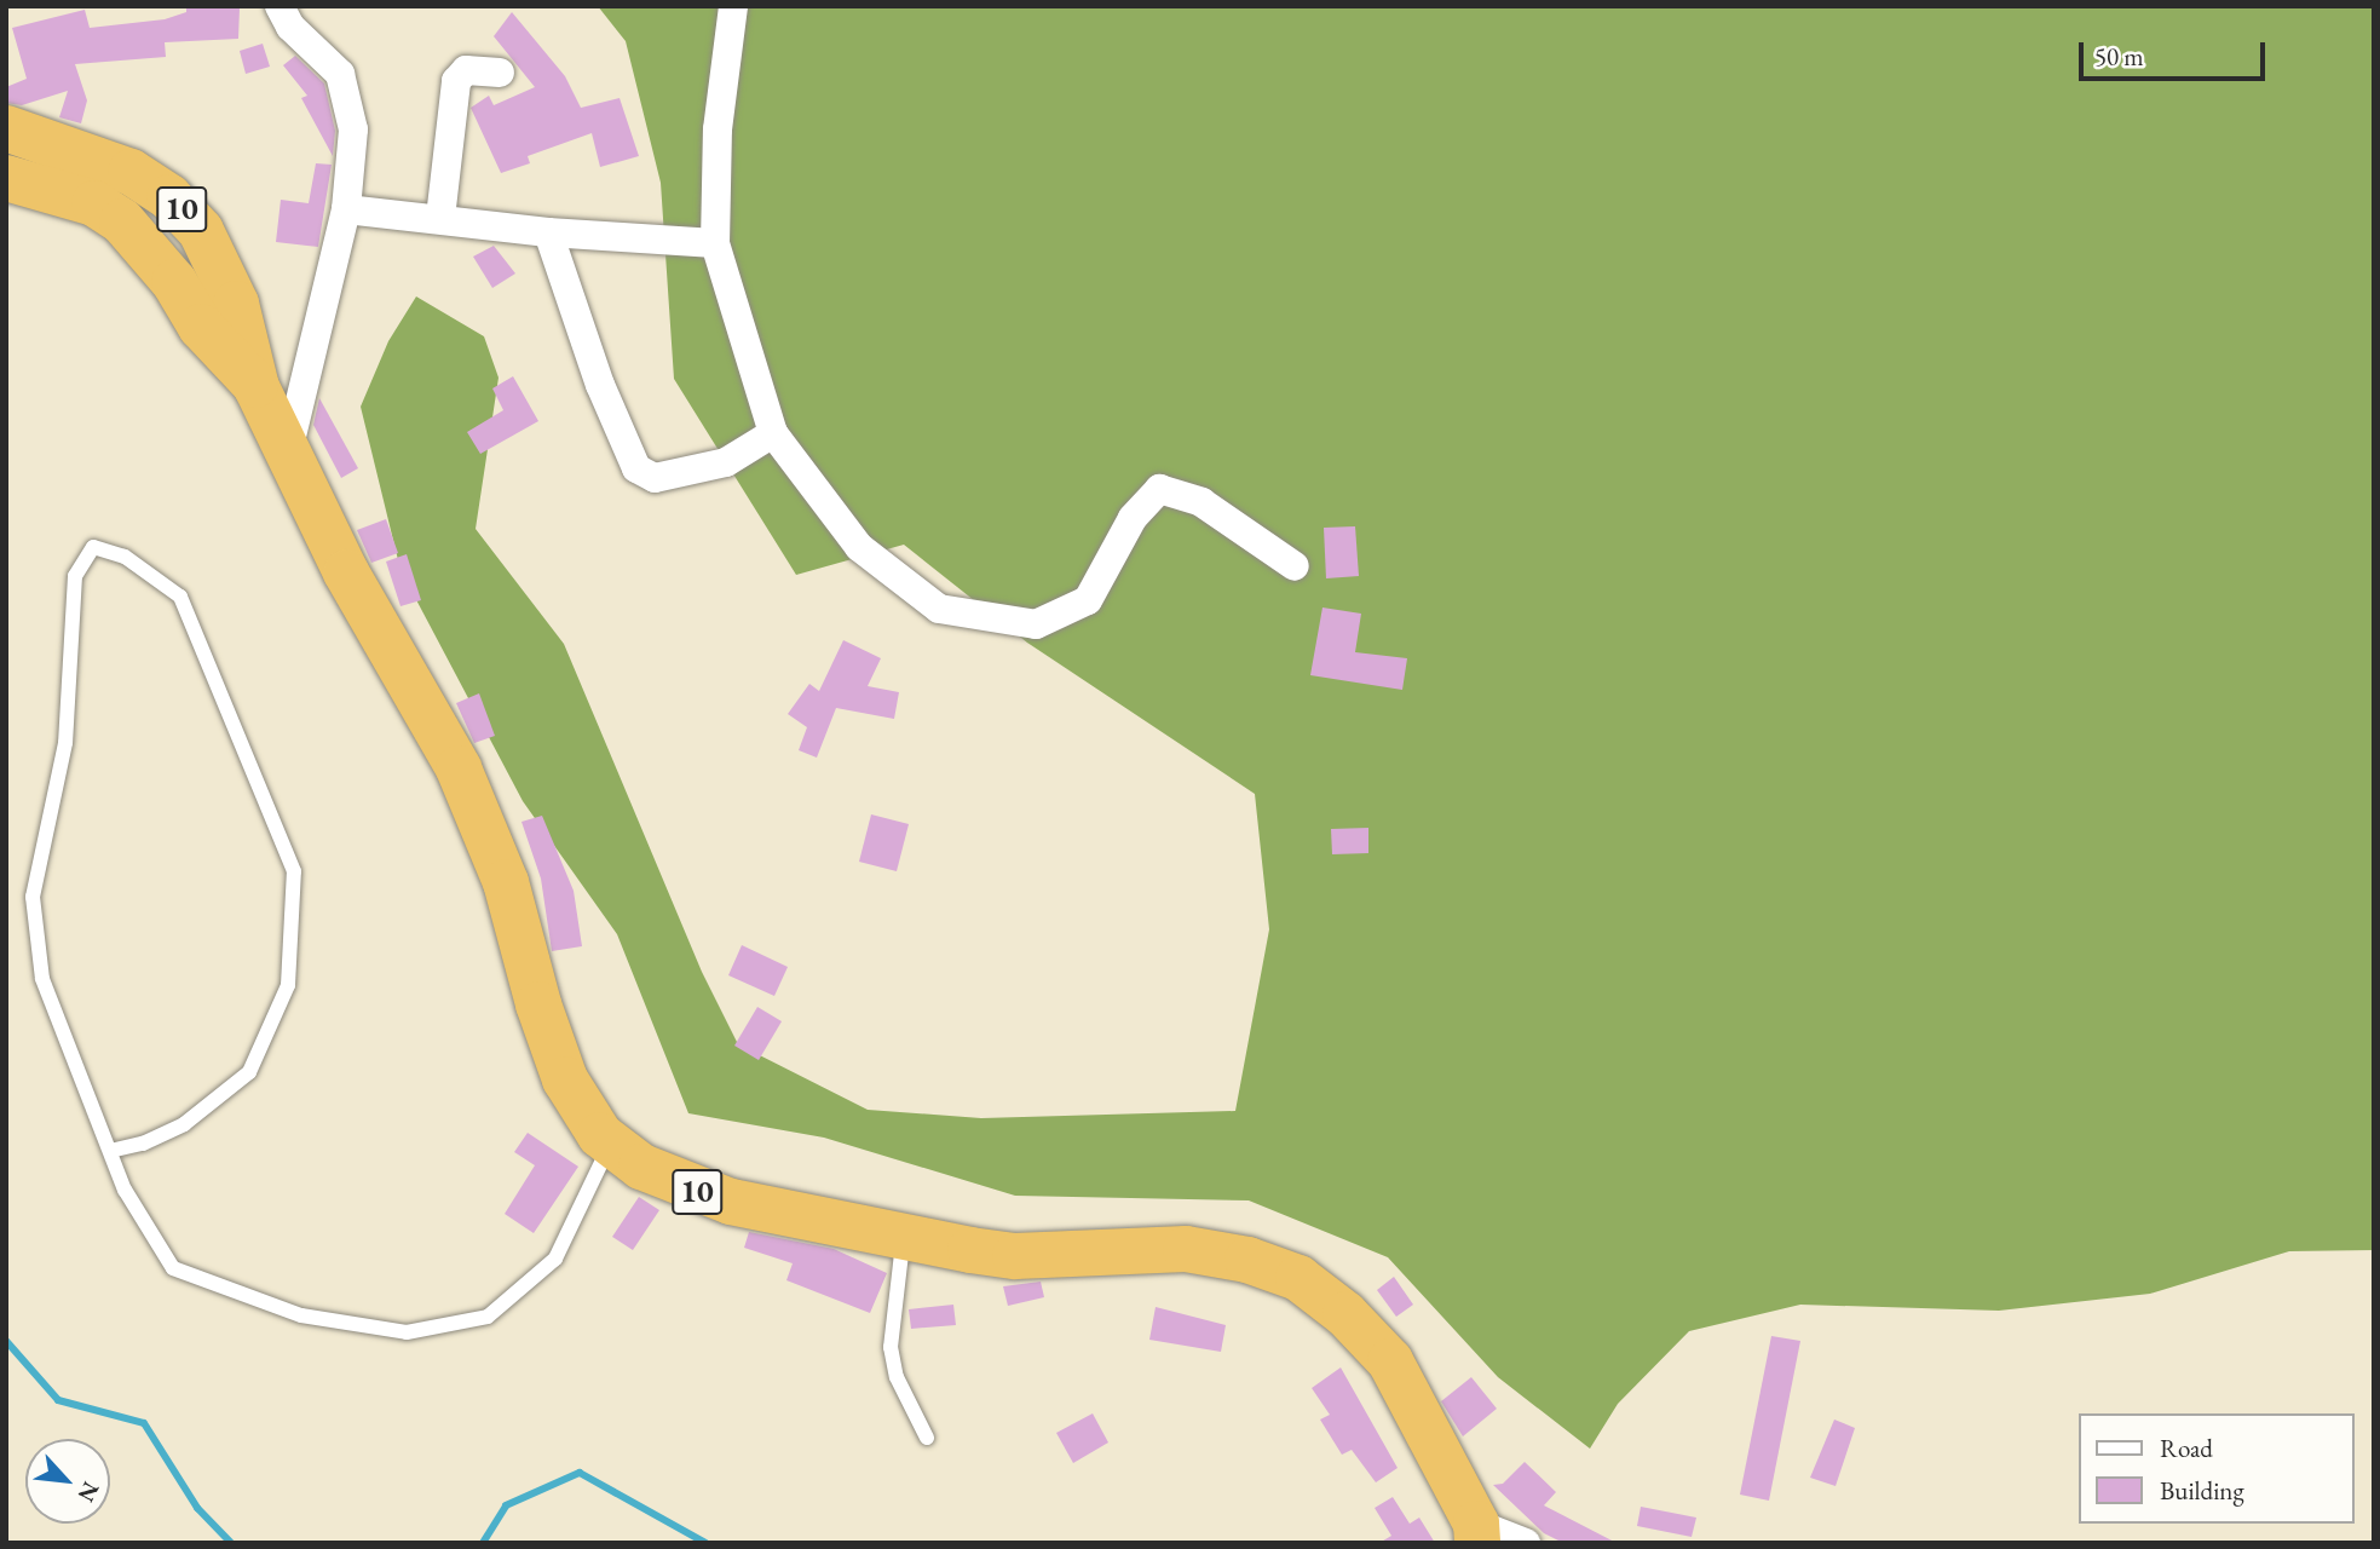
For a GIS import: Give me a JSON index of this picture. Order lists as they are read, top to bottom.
{
  "streets": {
    "highway": ["10"]
  },
  "legend": ["Road", "Building"],
  "scale_bar": "50 m",
  "north": "bottom right"
}
